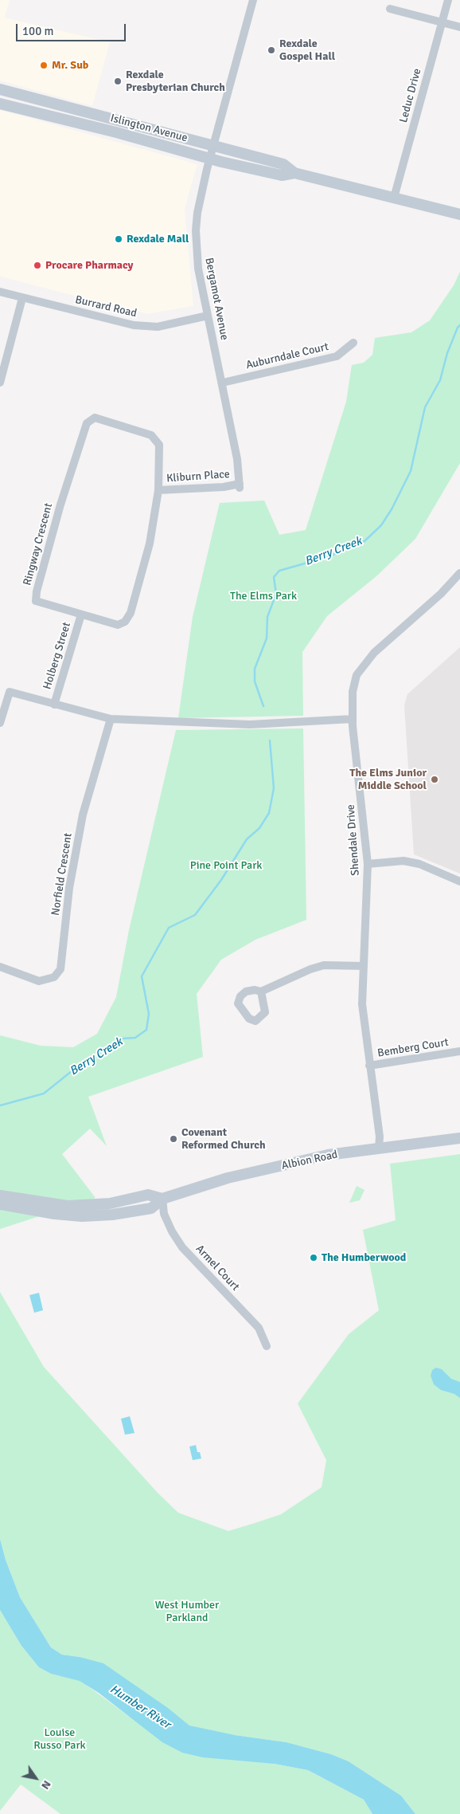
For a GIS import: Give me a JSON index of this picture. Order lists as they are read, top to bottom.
{
  "streets": {
    "main road": ["Islington Avenue", "Albion Road"],
    "street": [
      "Leduc Drive",
      "Bergamot Avenue",
      "Burrard Road",
      "Auburndale Court",
      "Kliburn Place",
      "Ringway Crescent",
      "Holberg Street",
      "Shendale Drive",
      "Norfield Crescent",
      "Bemberg Court",
      "Armel Court"
    ]
  },
  "crossings": [
    ["Leduc Drive", "Islington Avenue"],
    ["Islington Avenue", "Bergamot Avenue"],
    ["Bergamot Avenue", "Burrard Road"],
    ["Bergamot Avenue", "Auburndale Court"],
    ["Bergamot Avenue", "Kliburn Place"],
    ["Kliburn Place", "Ringway Crescent"],
    ["Ringway Crescent", "Holberg Street"],
    ["Shendale Drive", "Bemberg Court"],
    ["Shendale Drive", "Albion Road"],
    ["Albion Road", "Armel Court"]
  ],
  "water": ["Berry Creek", "Humber River"],
  "parks": [
    "The Elms Park",
    "Pine Point Park",
    "West Humber Parkland",
    "Louise Russo Park"
  ],
  "places": [
    "Rexdale Gospel Hall",
    "Mr. Sub",
    "Rexdale Presbyterian Church",
    "Rexdale Mall",
    "Procare Pharmacy",
    "The Elms Junior Middle School",
    "Covenant Reformed Church",
    "The Humberwood"
  ],
  "scale_bar": "100 m",
  "north": "bottom right"
}
